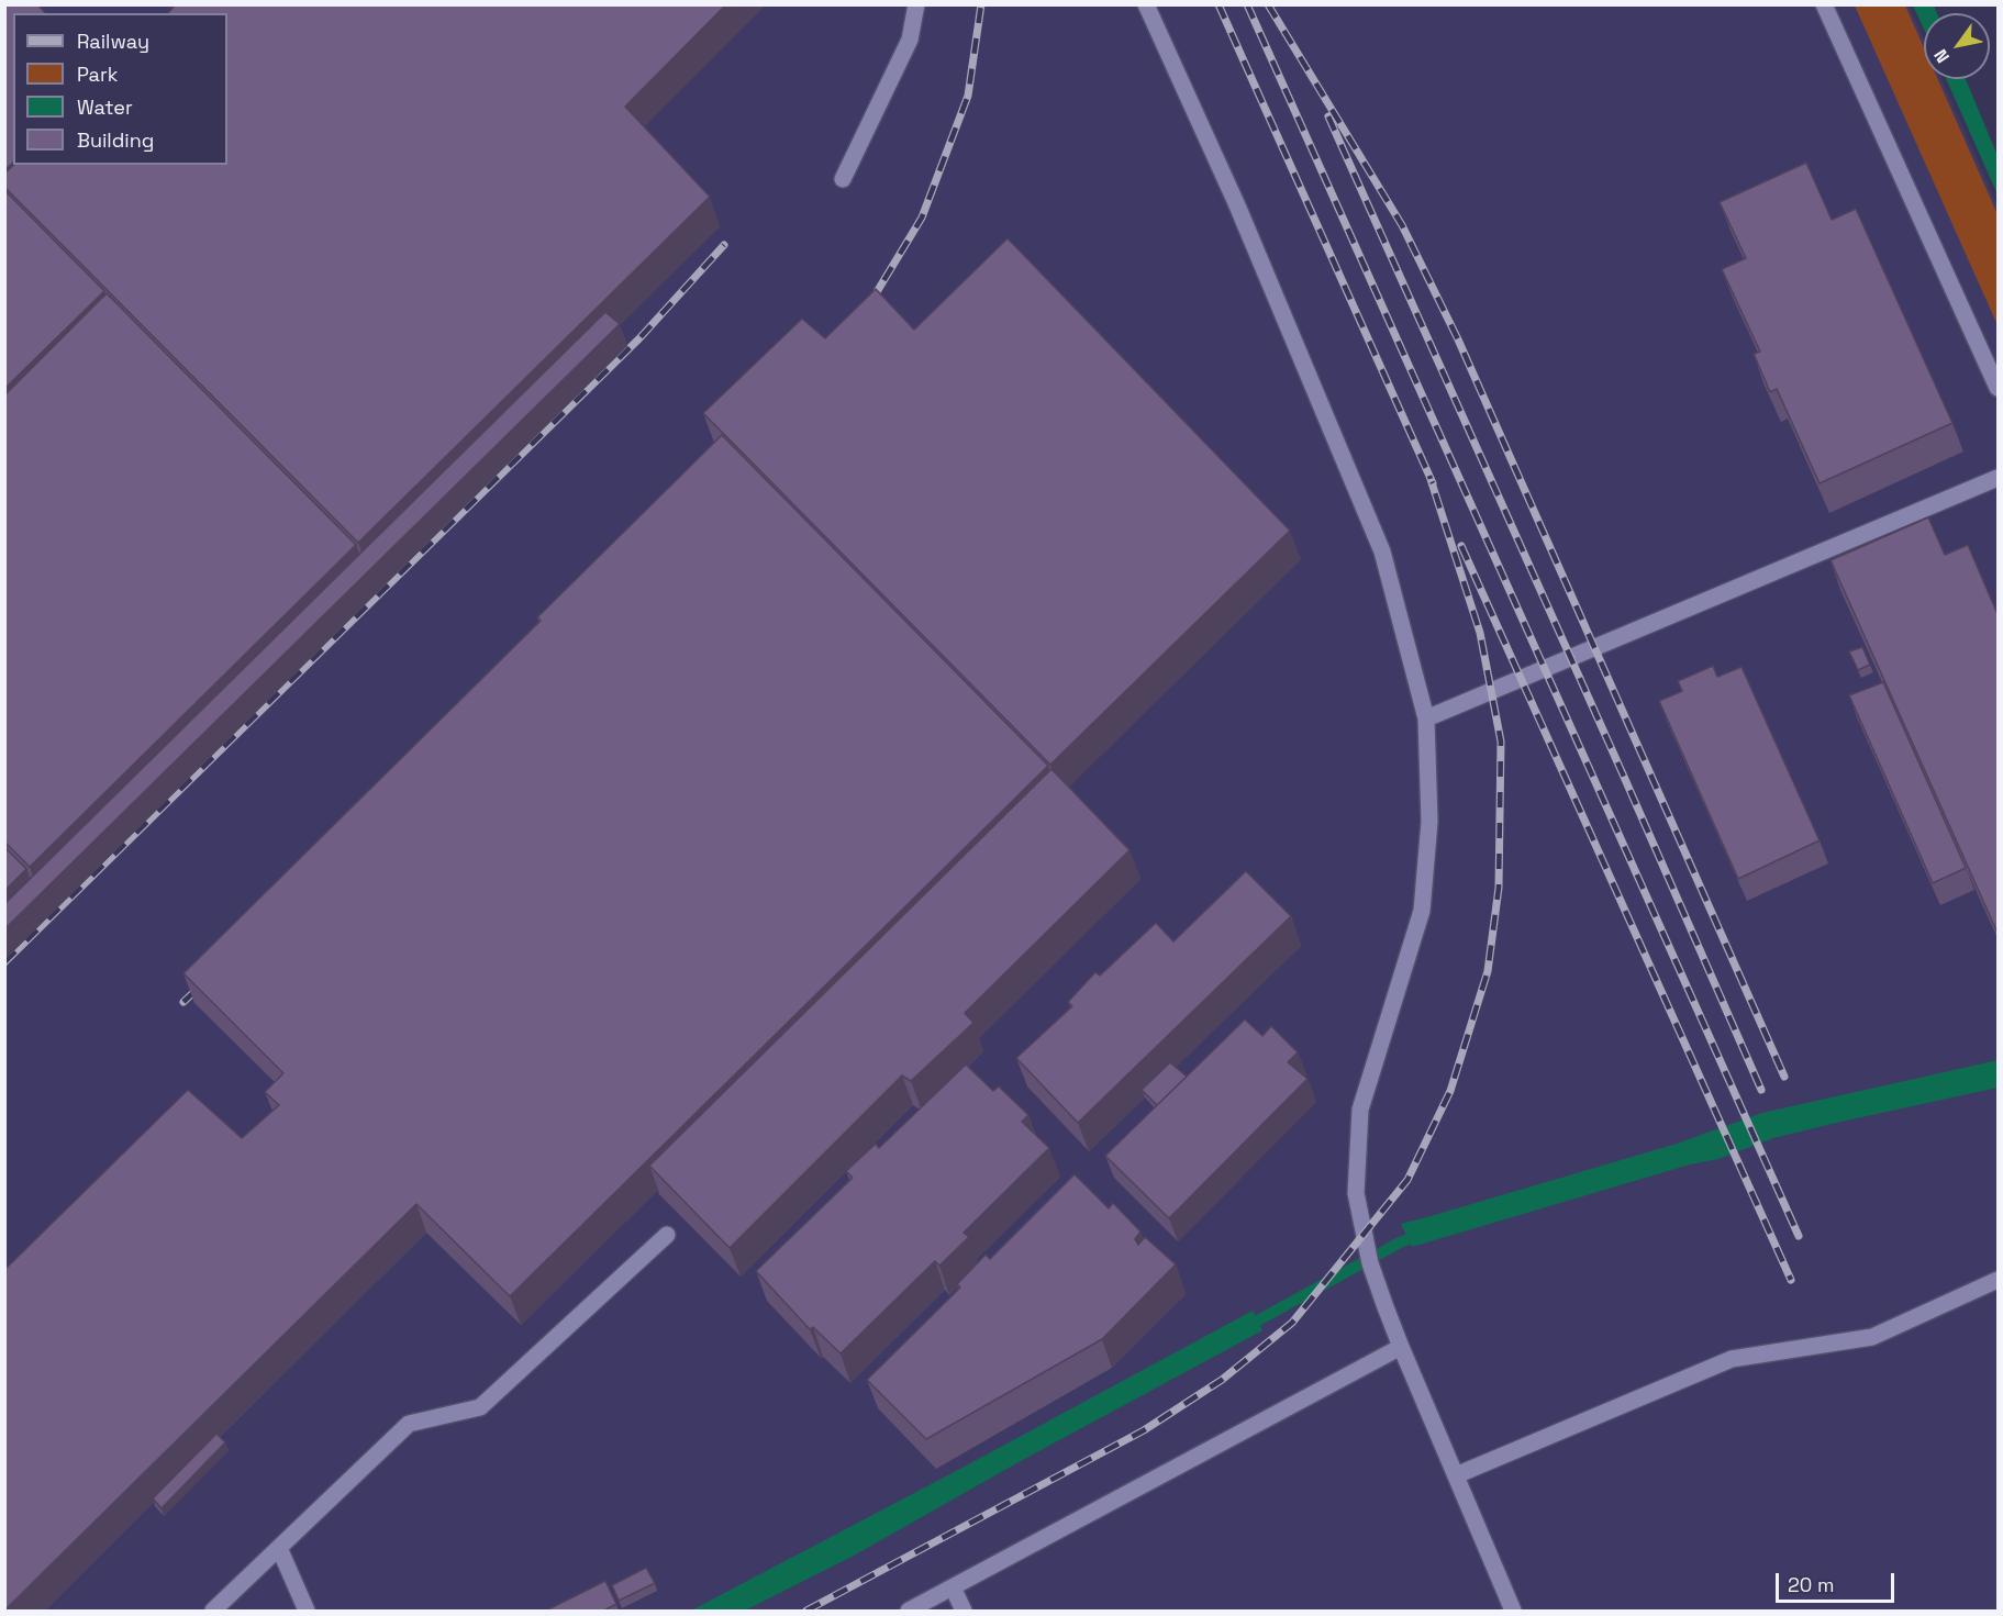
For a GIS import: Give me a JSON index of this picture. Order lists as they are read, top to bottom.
{
  "legend": [
    "Railway",
    "Park",
    "Water",
    "Building"
  ],
  "scale_bar": "20 m",
  "north": "bottom left"
}
